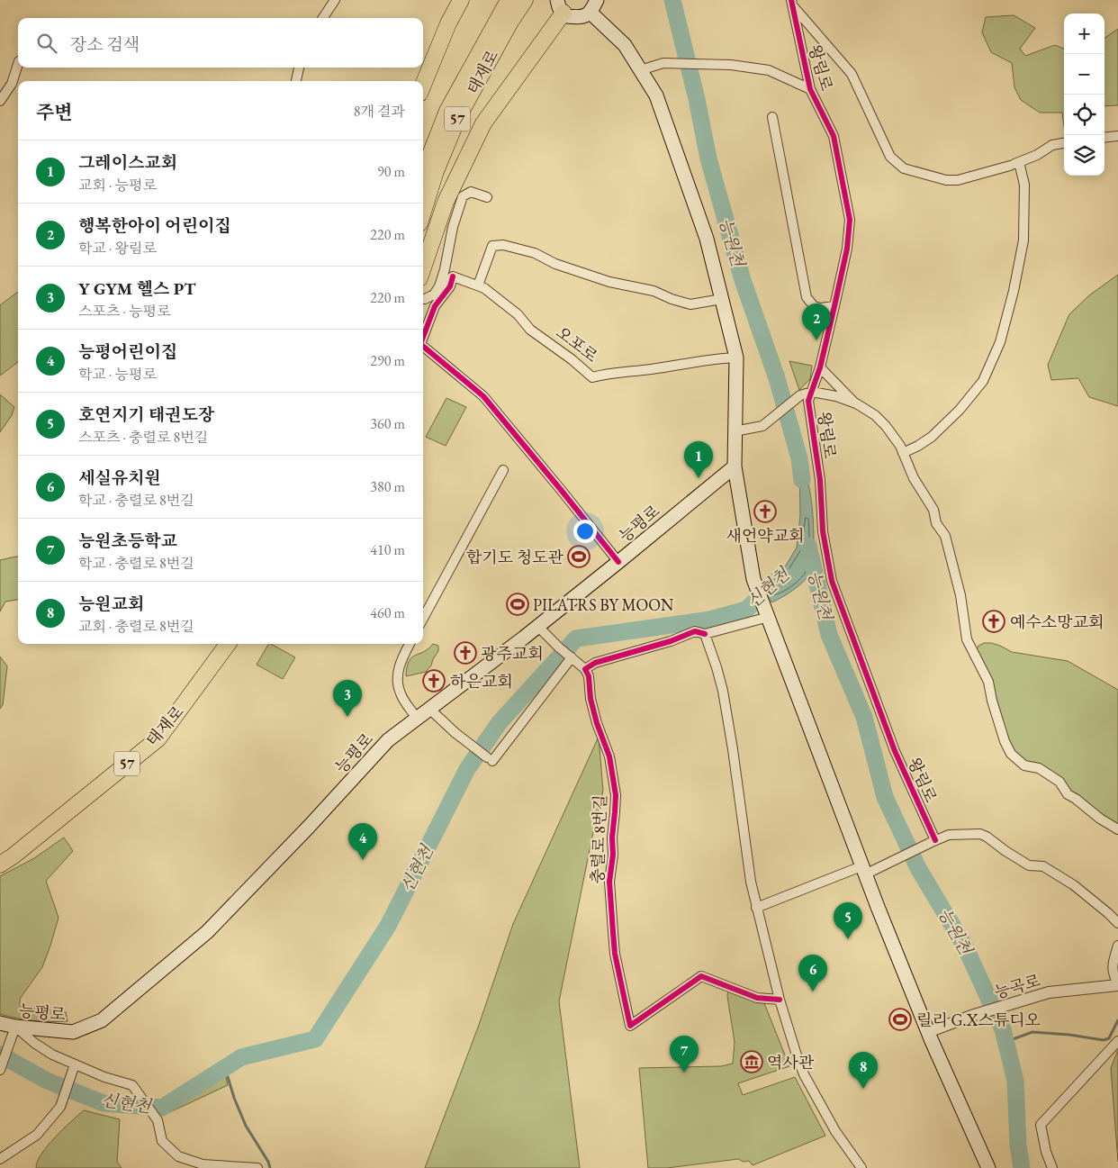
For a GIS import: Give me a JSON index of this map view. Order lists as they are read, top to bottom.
{
  "streets": {
    "highway": ["태재로", "57"],
    "main road": ["능평로"],
    "street": [
      "왕림로",
      "오포로",
      "충렬로 8번길",
      "능곡로"
    ]
  },
  "water": ["능원천", "신현천"],
  "places": {
    "church": [
      "새언약교회",
      "예수소망교회",
      "광주교회",
      "하은교회"
    ],
    "sports": ["합기도 청도관", "PILATRS BY MOON", "릴리 G.X스튜디오"],
    "museum": ["역사관"]
  },
  "page": {
    "map_buttons": ["+", "−"],
    "search": "장소 검색",
    "heading": ["주변", "8개 결과"],
    "list": [
      {
        "mark": "1",
        "name": "그레이스교회",
        "note": "교회 · 능평로",
        "value": "90 m"
      },
      {
        "mark": "2",
        "name": "행복한아이 어린이집",
        "note": "학교 · 왕림로",
        "value": "220 m"
      },
      {
        "mark": "3",
        "name": "Y GYM 헬스 PT",
        "note": "스포츠 · 능평로",
        "value": "220 m"
      },
      {
        "mark": "4",
        "name": "능평어린이집",
        "note": "학교 · 능평로",
        "value": "290 m"
      },
      {
        "mark": "5",
        "name": "호연지기 태권도장",
        "note": "스포츠 · 충렬로 8번길",
        "value": "360 m"
      },
      {
        "mark": "6",
        "name": "세실유치원",
        "note": "학교 · 충렬로 8번길",
        "value": "380 m"
      },
      {
        "mark": "7",
        "name": "능원초등학교",
        "note": "학교 · 충렬로 8번길",
        "value": "410 m"
      },
      {
        "mark": "8",
        "name": "능원교회",
        "note": "교회 · 충렬로 8번길",
        "value": "460 m"
      }
    ],
    "pins": [
      "2",
      "1",
      "3",
      "4",
      "5",
      "6",
      "7",
      "8"
    ]
  }
}
